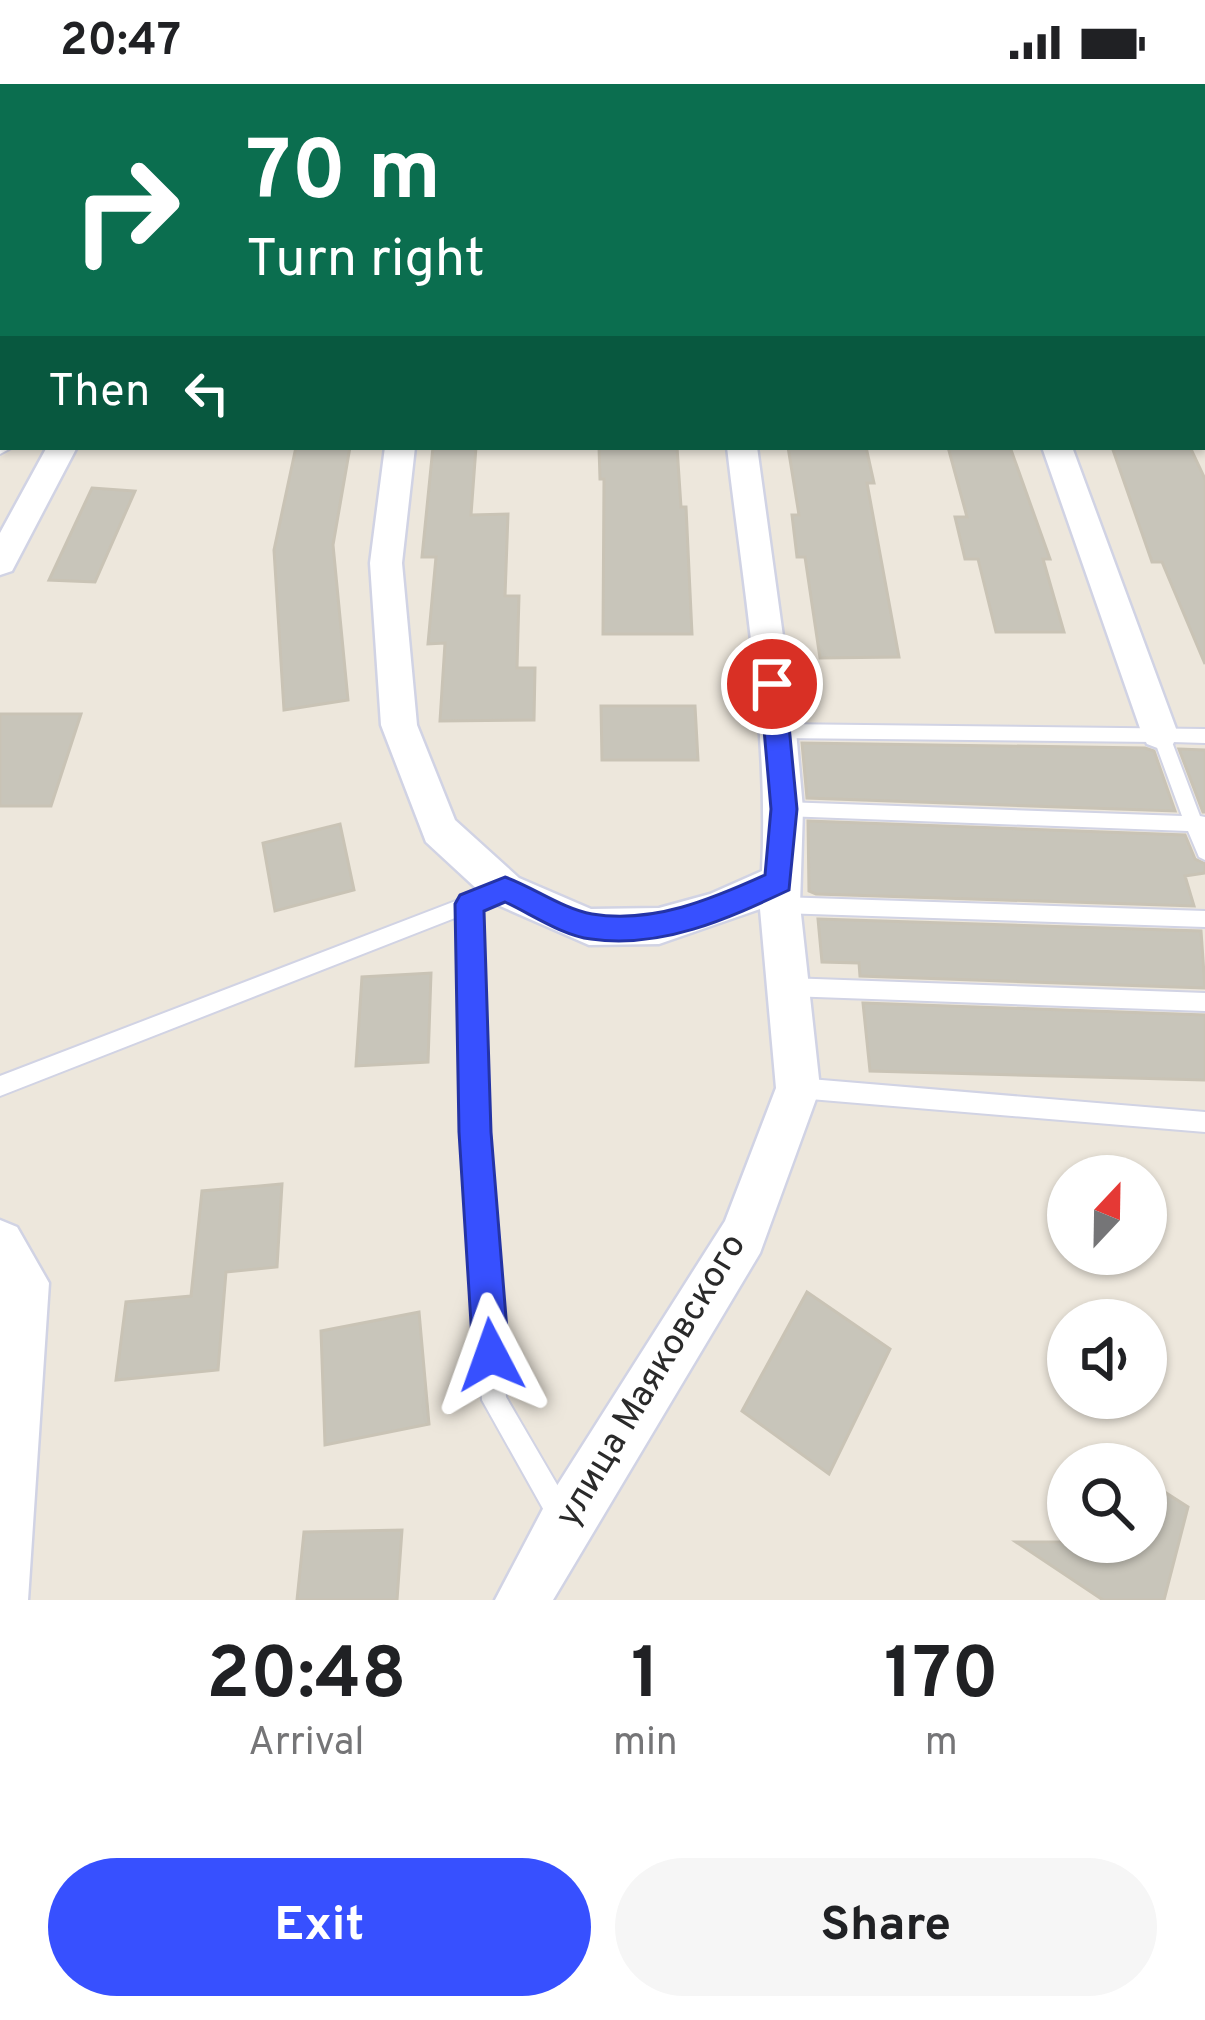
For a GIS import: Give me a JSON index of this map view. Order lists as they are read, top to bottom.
{
  "streets": {
    "street": ["улица Маяковского"]
  },
  "north": "top",
  "page": {
    "status": "20:47",
    "turn": ["70 m", "Turn right"],
    "then": "Then",
    "eta": [
      "20:48",
      "Arrival",
      "1",
      "min",
      "170",
      "m"
    ],
    "buttons": ["Exit", "Share"]
  }
}
